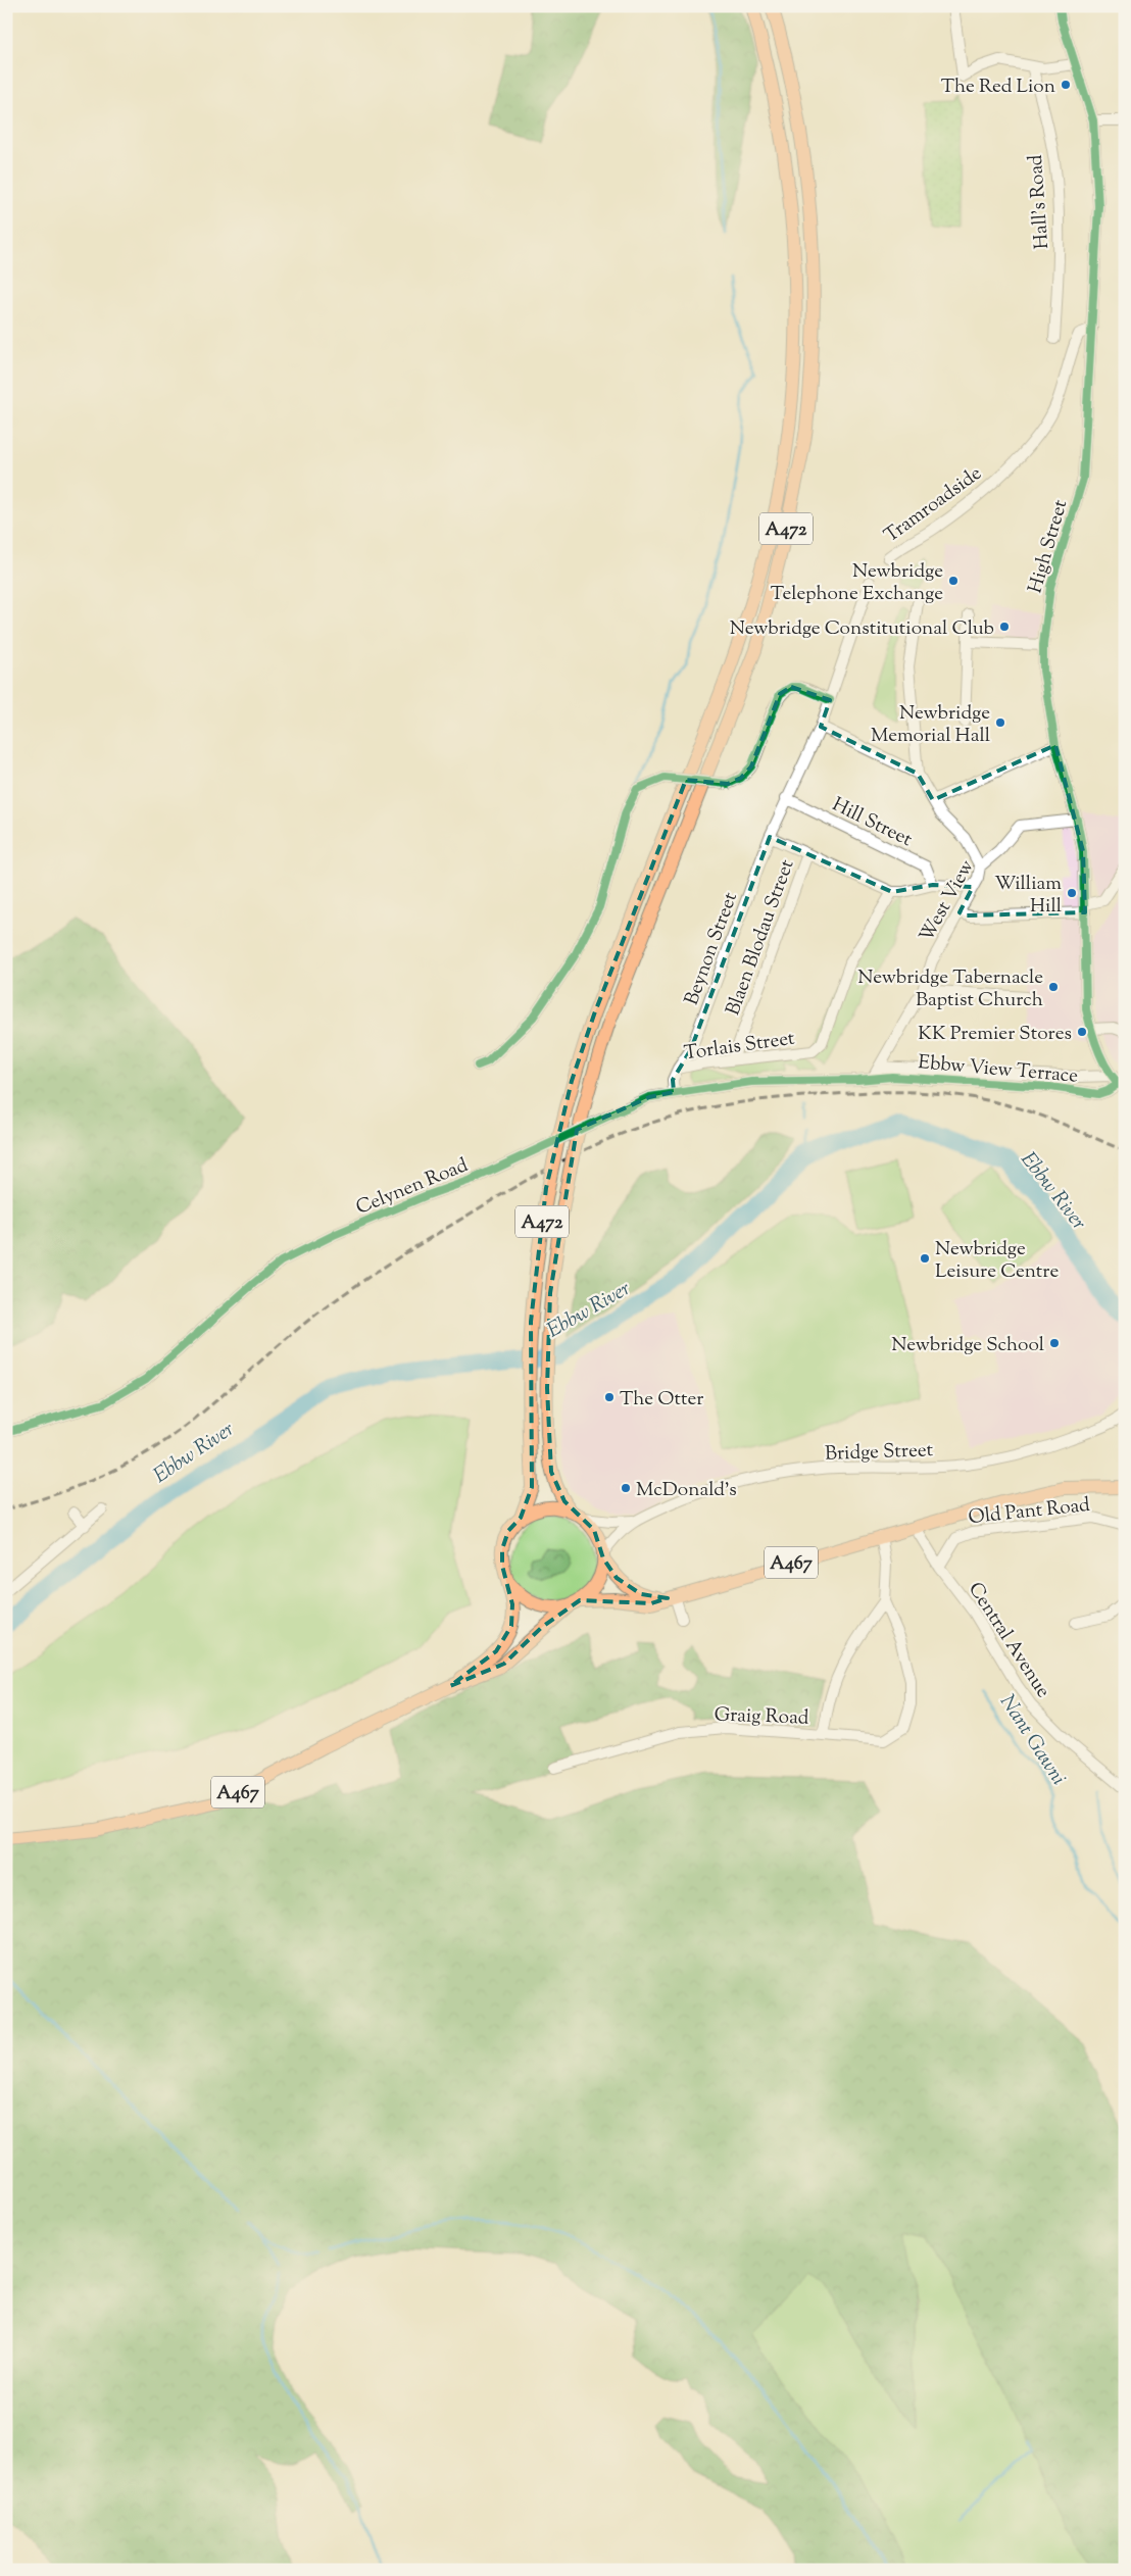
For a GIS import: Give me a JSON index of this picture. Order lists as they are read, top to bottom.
{
  "streets": {
    "main road": ["A472", "A467"],
    "street": [
      "Hall's Road",
      "Tramroadside",
      "High Street",
      "Hill Street",
      "West View",
      "Blaen Blodau Street",
      "Beynon Street",
      "Torlais Street",
      "Ebbw View Terrace",
      "Celynen Road",
      "Bridge Street",
      "Old Pant Road",
      "Central Avenue",
      "Graig Road"
    ]
  },
  "crossings": [
    ["Tramroadside", "High Street"],
    ["A472", "Bridge Street"],
    ["A472", "A467"],
    ["High Street", "West View"],
    ["High Street", "Ebbw View Terrace"],
    ["Hill Street", "Beynon Street"],
    ["West View", "Ebbw View Terrace"],
    ["West View", "Celynen Road"],
    ["Blaen Blodau Street", "Torlais Street"],
    ["Beynon Street", "Torlais Street"],
    ["Torlais Street", "Celynen Road"],
    ["Ebbw View Terrace", "Celynen Road"],
    ["Bridge Street", "A467"],
    ["Old Pant Road", "Central Avenue"]
  ],
  "water": ["Ebbw River", "Nant Gawni"],
  "places": [
    "The Red Lion",
    "Newbridge Telephone Exchange",
    "Newbridge Constitutional Club",
    "Newbridge Memorial Hall",
    "William Hill",
    "Newbridge Tabernacle Baptist Church",
    "KK Premier Stores",
    "Newbridge Leisure Centre",
    "Newbridge School",
    "The Otter",
    "McDonald's"
  ]
}
